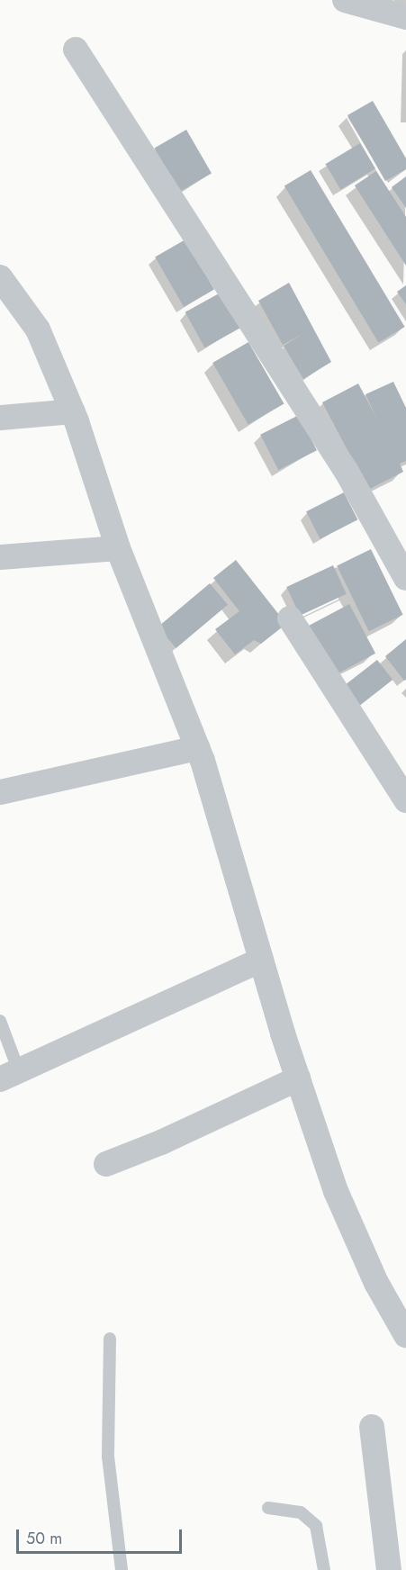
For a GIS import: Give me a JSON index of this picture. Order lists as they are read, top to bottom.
{
  "scale_bar": "50 m"
}
